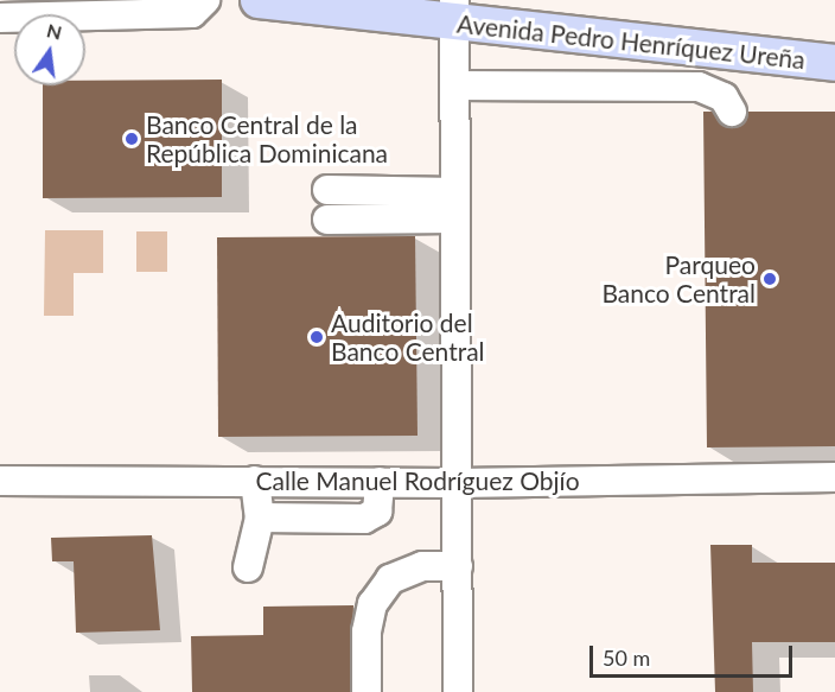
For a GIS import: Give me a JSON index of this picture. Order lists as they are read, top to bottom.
{
  "streets": {
    "main road": ["Avenida Pedro Henríquez Ureña"],
    "street": ["Calle Manuel Rodríguez Objío"]
  },
  "places": ["Banco Central de la República Dominicana", "Parqueo Banco Central", "Auditorio del Banco Central"],
  "scale_bar": "50 m",
  "north": "top"
}
